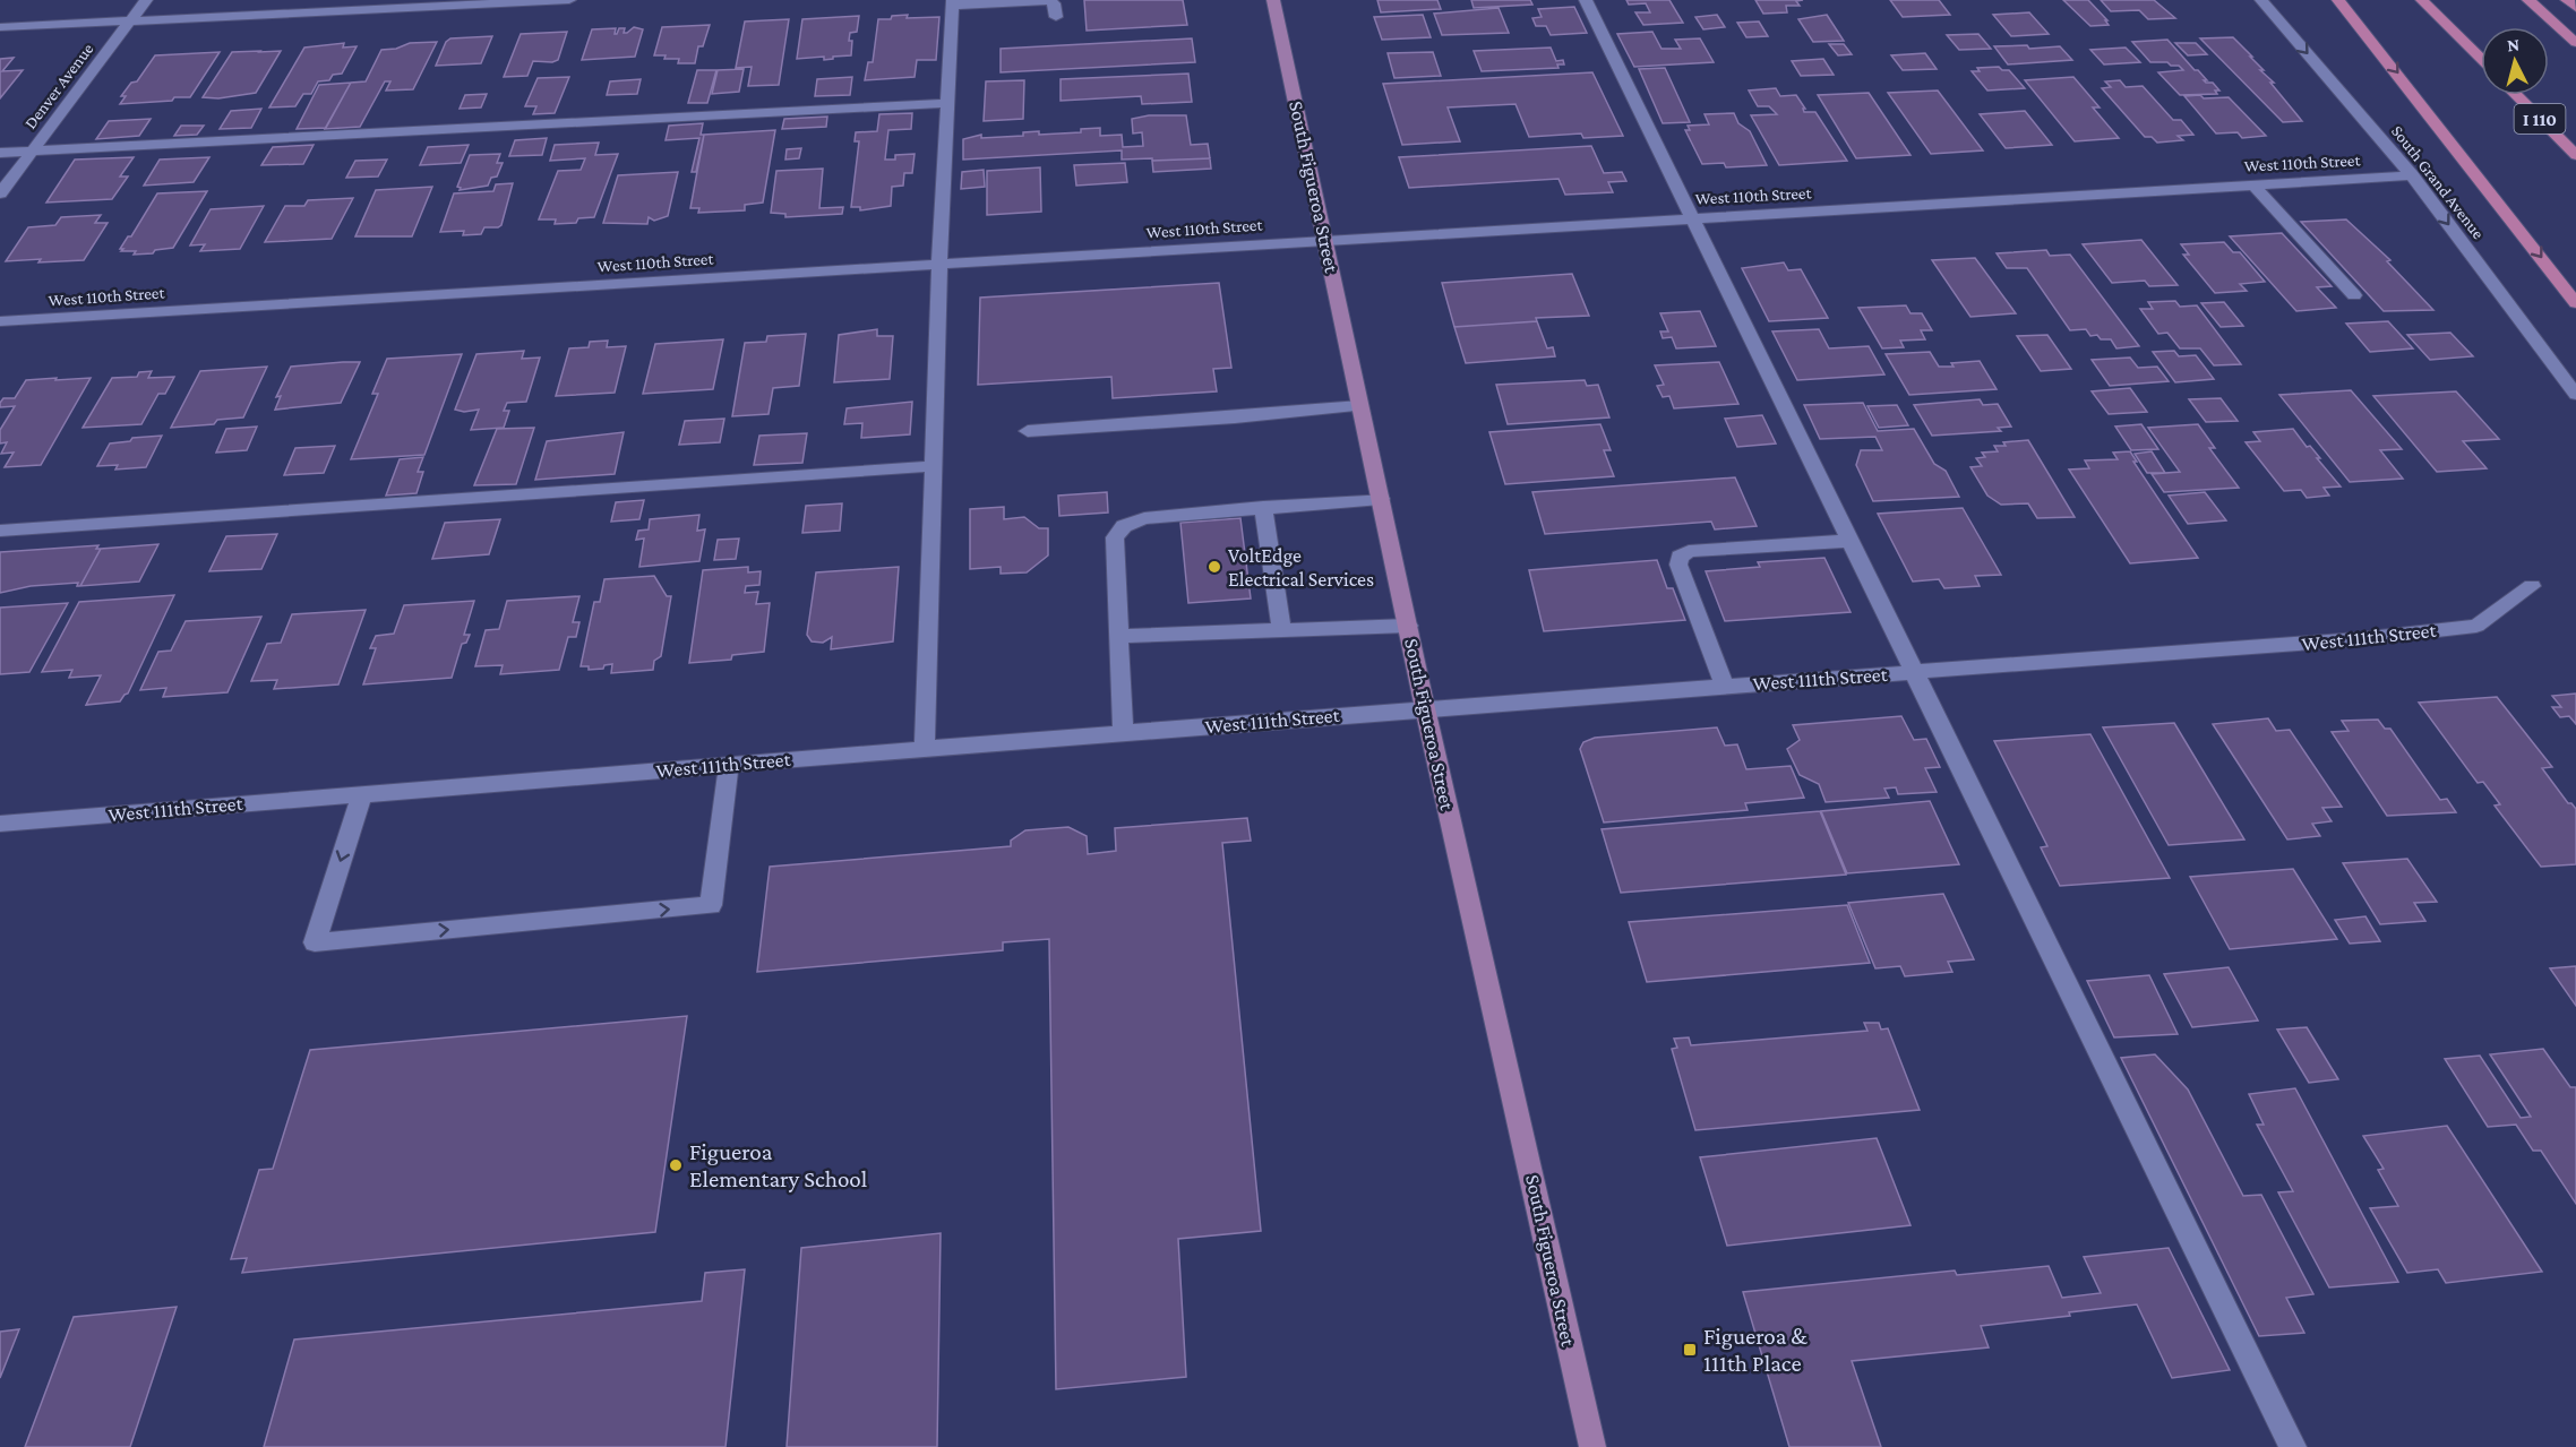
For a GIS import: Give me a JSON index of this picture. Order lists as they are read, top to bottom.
{
  "streets": {
    "highway": ["I 110"],
    "main road": ["South Figueroa Street"],
    "street": [
      "Denver Avenue",
      "West 110th Street",
      "South Grand Avenue",
      "West 111th Street"
    ]
  },
  "crossings": [
    ["West 110th Street", "South Grand Avenue"],
    ["West 110th Street", "South Figueroa Street"],
    ["South Figueroa Street", "West 111th Street"]
  ],
  "one_way": ["South Grand Avenue"],
  "places": {
    "other": ["VoltEdge Electrical Services", "Figueroa Elementary School"],
    "transit": ["Figueroa & 111th Place"]
  },
  "north": "top"
}
